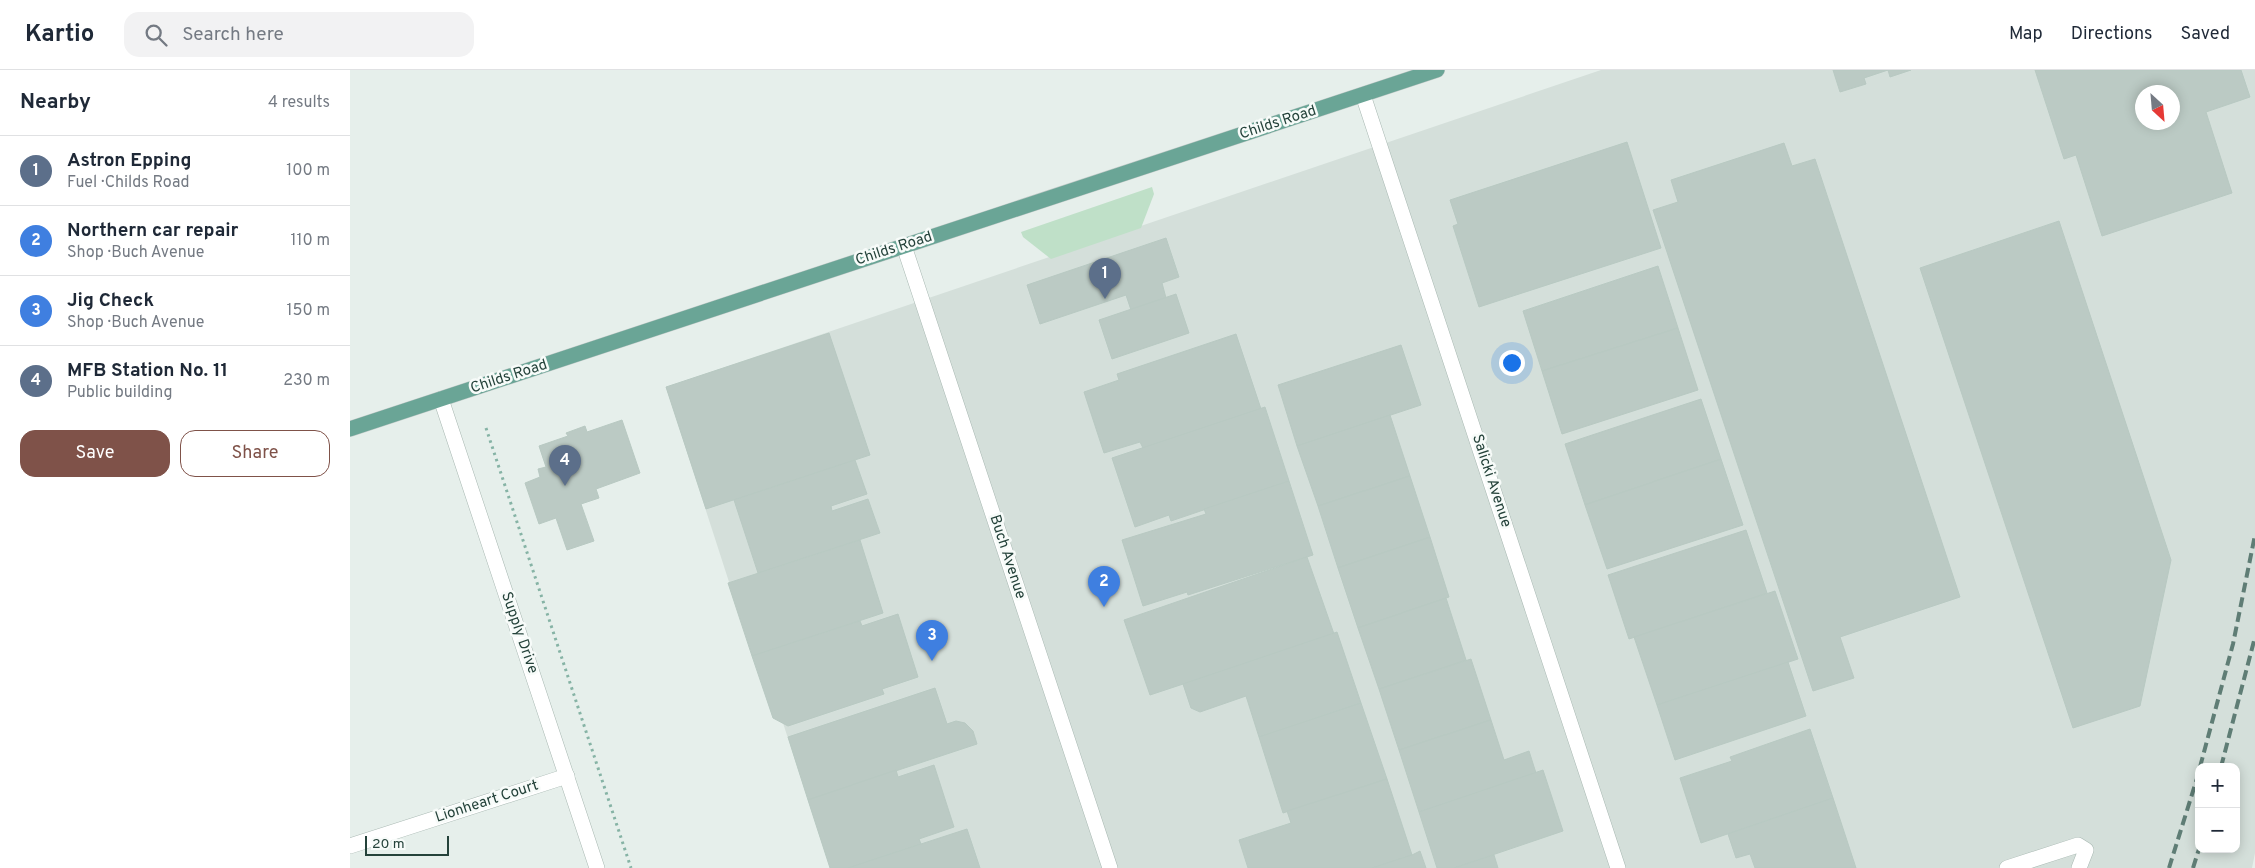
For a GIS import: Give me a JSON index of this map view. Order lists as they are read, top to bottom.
{
  "streets": {
    "main road": ["Childs Road"],
    "street": [
      "Salicki Avenue",
      "Buch Avenue",
      "Supply Drive",
      "Lionheart Court"
    ]
  },
  "crossings": [
    ["Childs Road", "Salicki Avenue"],
    ["Childs Road", "Buch Avenue"],
    ["Childs Road", "Supply Drive"],
    ["Supply Drive", "Lionheart Court"]
  ],
  "scale_bar": "20 m",
  "north": "bottom right",
  "page": {
    "header": "Kartio",
    "search": "Search here",
    "nav": ["Map", "Directions", "Saved"],
    "heading": ["Nearby", "4 results"],
    "list": [
      {
        "mark": "1",
        "name": "Astron Epping",
        "note": "Fuel · Childs Road",
        "value": "100 m"
      },
      {
        "mark": "2",
        "name": "Northern car repair",
        "note": "Shop · Buch Avenue",
        "value": "110 m"
      },
      {
        "mark": "3",
        "name": "Jig Check",
        "note": "Shop · Buch Avenue",
        "value": "150 m"
      },
      {
        "mark": "4",
        "name": "MFB Station No. 11",
        "note": "Public building",
        "value": "230 m"
      }
    ],
    "pins": [
      "1",
      "4",
      "2",
      "3"
    ],
    "buttons": ["Save", "Share"],
    "map_buttons": ["+", "−"],
    "scale": "20 m"
  }
}
